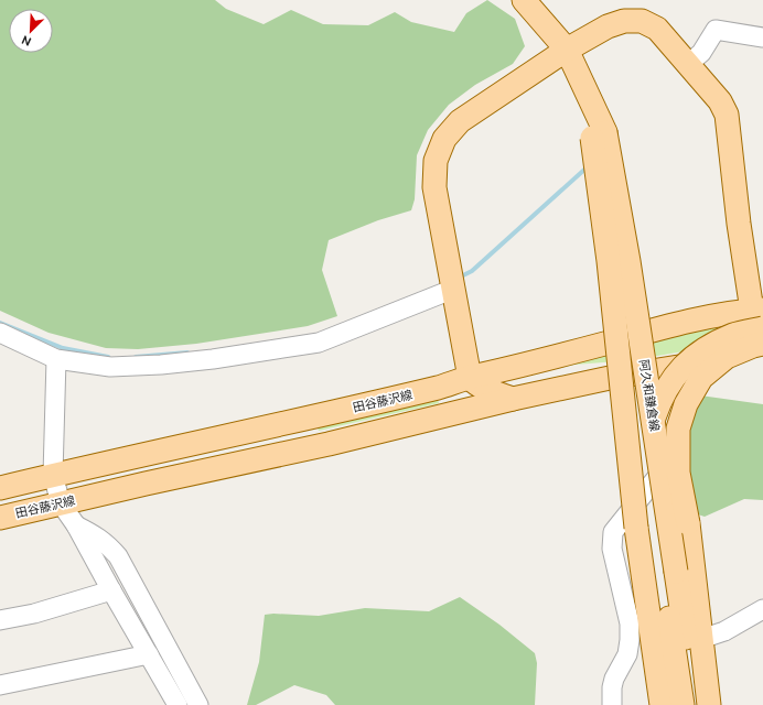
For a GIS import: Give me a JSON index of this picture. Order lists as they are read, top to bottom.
{
  "streets": {
    "main road": ["阿久和鎌倉線", "田谷藤沢線"]
  },
  "north": "bottom left"
}
